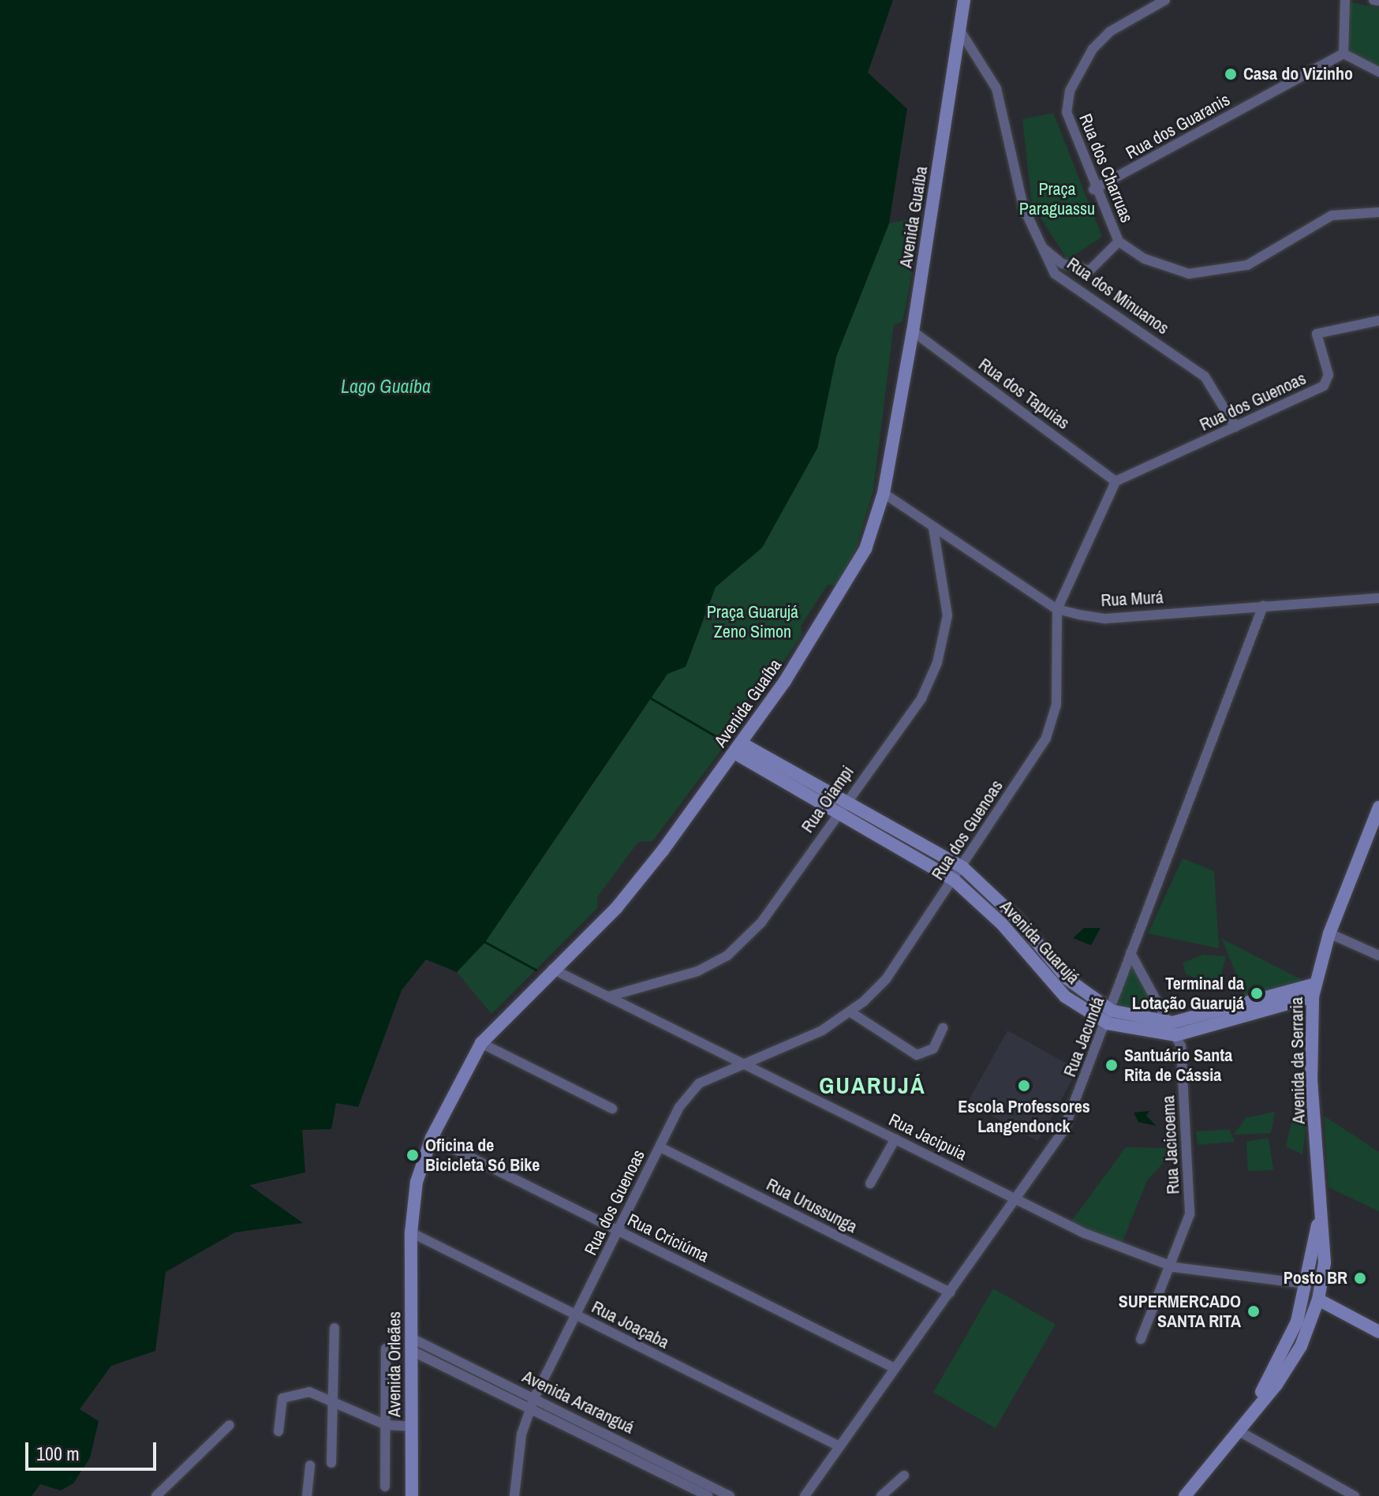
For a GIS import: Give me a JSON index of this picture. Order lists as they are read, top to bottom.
{
  "streets": {
    "street": [
      "Rua dos Guaranis",
      "Rua dos Charruas",
      "Avenida Guaíba",
      "Rua dos Minuanos",
      "Rua dos Tapuias",
      "Rua dos Guenoas",
      "Rua Murá",
      "Rua Oiampi",
      "Avenida Guarujá",
      "Rua Jacundá",
      "Avenida da Serraria",
      "Rua Jacipuia",
      "Rua Jacicoema",
      "Rua Urussunga",
      "Rua Criciúma",
      "Rua Joaçaba",
      "Avenida Orleães",
      "Avenida Araranguá"
    ]
  },
  "crossings": [
    ["Rua dos Guaranis", "Rua dos Charruas"],
    ["Avenida Guaíba", "Rua dos Minuanos"],
    ["Avenida Guaíba", "Rua dos Tapuias"],
    ["Avenida Guaíba", "Rua Murá"],
    ["Avenida Guaíba", "Avenida Guarujá"],
    ["Avenida Guaíba", "Rua Jacipuia"],
    ["Avenida Guaíba", "Rua Criciúma"],
    ["Avenida Guaíba", "Rua Joaçaba"],
    ["Avenida Guaíba", "Avenida Orleães"],
    ["Rua dos Minuanos", "Rua dos Guenoas"],
    ["Rua dos Tapuias", "Rua dos Guenoas"],
    ["Rua dos Guenoas", "Rua Murá"],
    ["Rua dos Guenoas", "Avenida Guarujá"],
    ["Rua dos Guenoas", "Rua Jacipuia"],
    ["Rua dos Guenoas", "Rua Urussunga"],
    ["Rua dos Guenoas", "Rua Criciúma"],
    ["Rua dos Guenoas", "Rua Joaçaba"],
    ["Rua dos Guenoas", "Avenida Araranguá"],
    ["Rua Murá", "Rua Oiampi"],
    ["Rua Murá", "Rua Jacundá"],
    ["Rua Oiampi", "Avenida Guarujá"],
    ["Rua Oiampi", "Rua Jacipuia"],
    ["Avenida Guarujá", "Rua Jacundá"],
    ["Avenida Guarujá", "Avenida da Serraria"],
    ["Avenida Guarujá", "Rua Jacicoema"],
    ["Rua Jacundá", "Rua Jacipuia"],
    ["Rua Jacundá", "Rua Jacicoema"],
    ["Rua Jacundá", "Rua Urussunga"],
    ["Rua Jacundá", "Rua Criciúma"],
    ["Rua Jacundá", "Rua Joaçaba"],
    ["Avenida da Serraria", "Rua Jacipuia"],
    ["Rua Jacipuia", "Rua Jacicoema"],
    ["Rua Joaçaba", "Avenida Orleães"],
    ["Avenida Orleães", "Avenida Araranguá"]
  ],
  "districts": ["GUARUJÁ"],
  "water": ["Lago Guaíba"],
  "parks": ["Praça Paraguassu", "Praça Guarujá Zeno Simon"],
  "places": [
    "Casa do Vizinho",
    "Terminal da Lotação Guarujá",
    "Santuário Santa Rita de Cássia",
    "Escola Professores Langendonck",
    "Oficina de Bicicleta Só Bike",
    "Posto BR",
    "SUPERMERCADO SANTA RITA"
  ],
  "scale_bar": "100 m"
}
